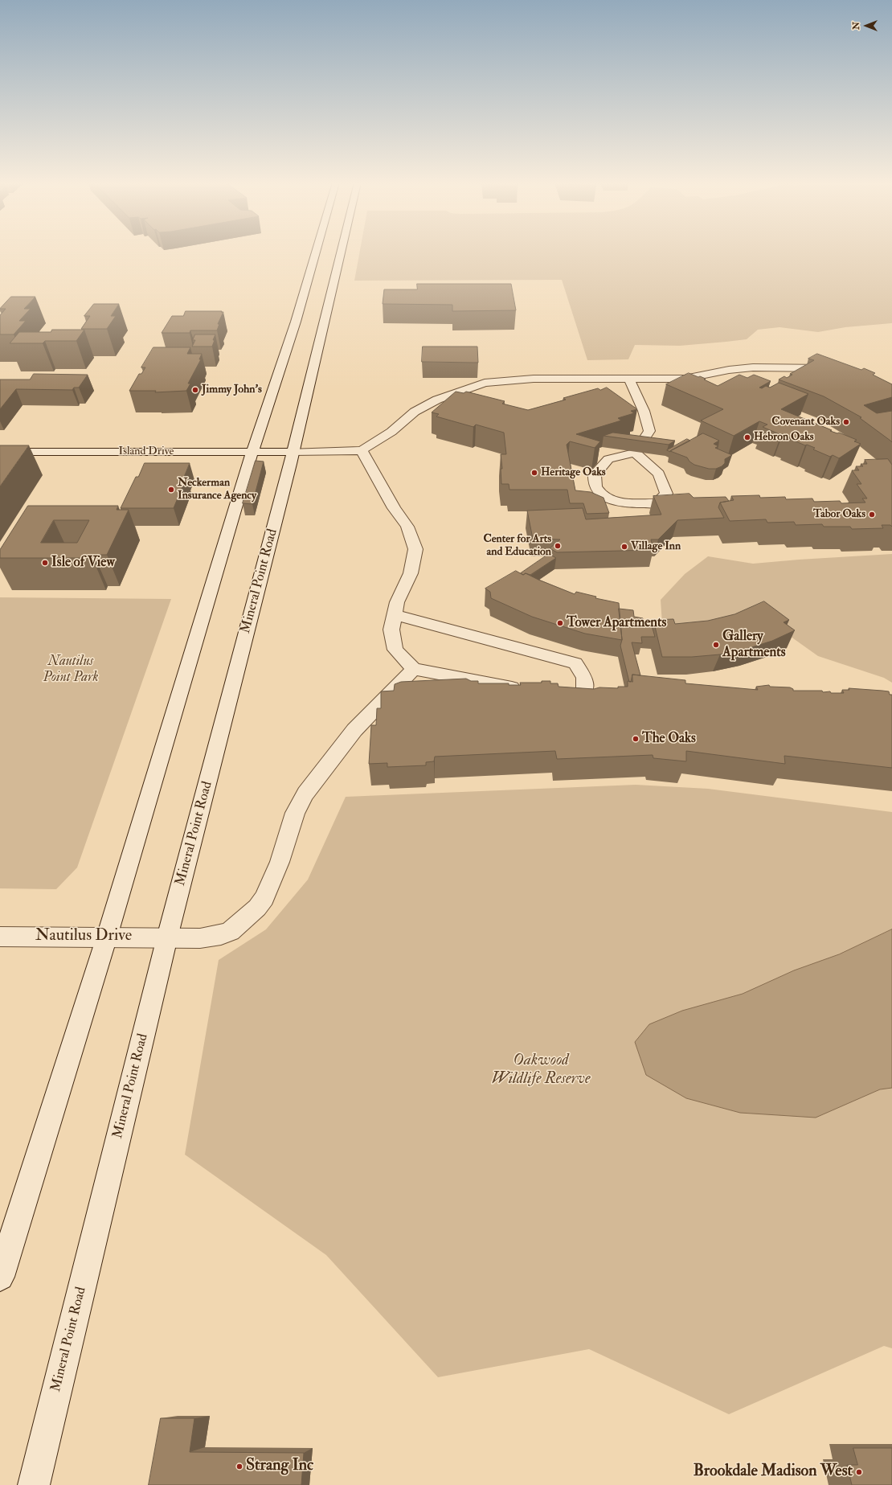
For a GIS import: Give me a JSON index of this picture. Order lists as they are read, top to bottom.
{
  "streets": {
    "main road": ["Island Drive", "Mineral Point Road", "Nautilus Drive"]
  },
  "crossings": [
    ["Island Drive", "Mineral Point Road"],
    ["Mineral Point Road", "Nautilus Drive"]
  ],
  "parks": ["Nautilus Point Park", "Oakwood Wildlife Reserve"],
  "places": [
    "Jimmy John's",
    "Covenant Oaks",
    "Hebron Oaks",
    "Heritage Oaks",
    "Neckerman Insurance Agency",
    "Tabor Oaks",
    "Center for Arts and Education",
    "Village Inn",
    "Isle of View",
    "Tower Apartments",
    "Gallery Apartments",
    "The Oaks",
    "Strang Inc",
    "Brookdale Madison West"
  ],
  "north": "left"
}
